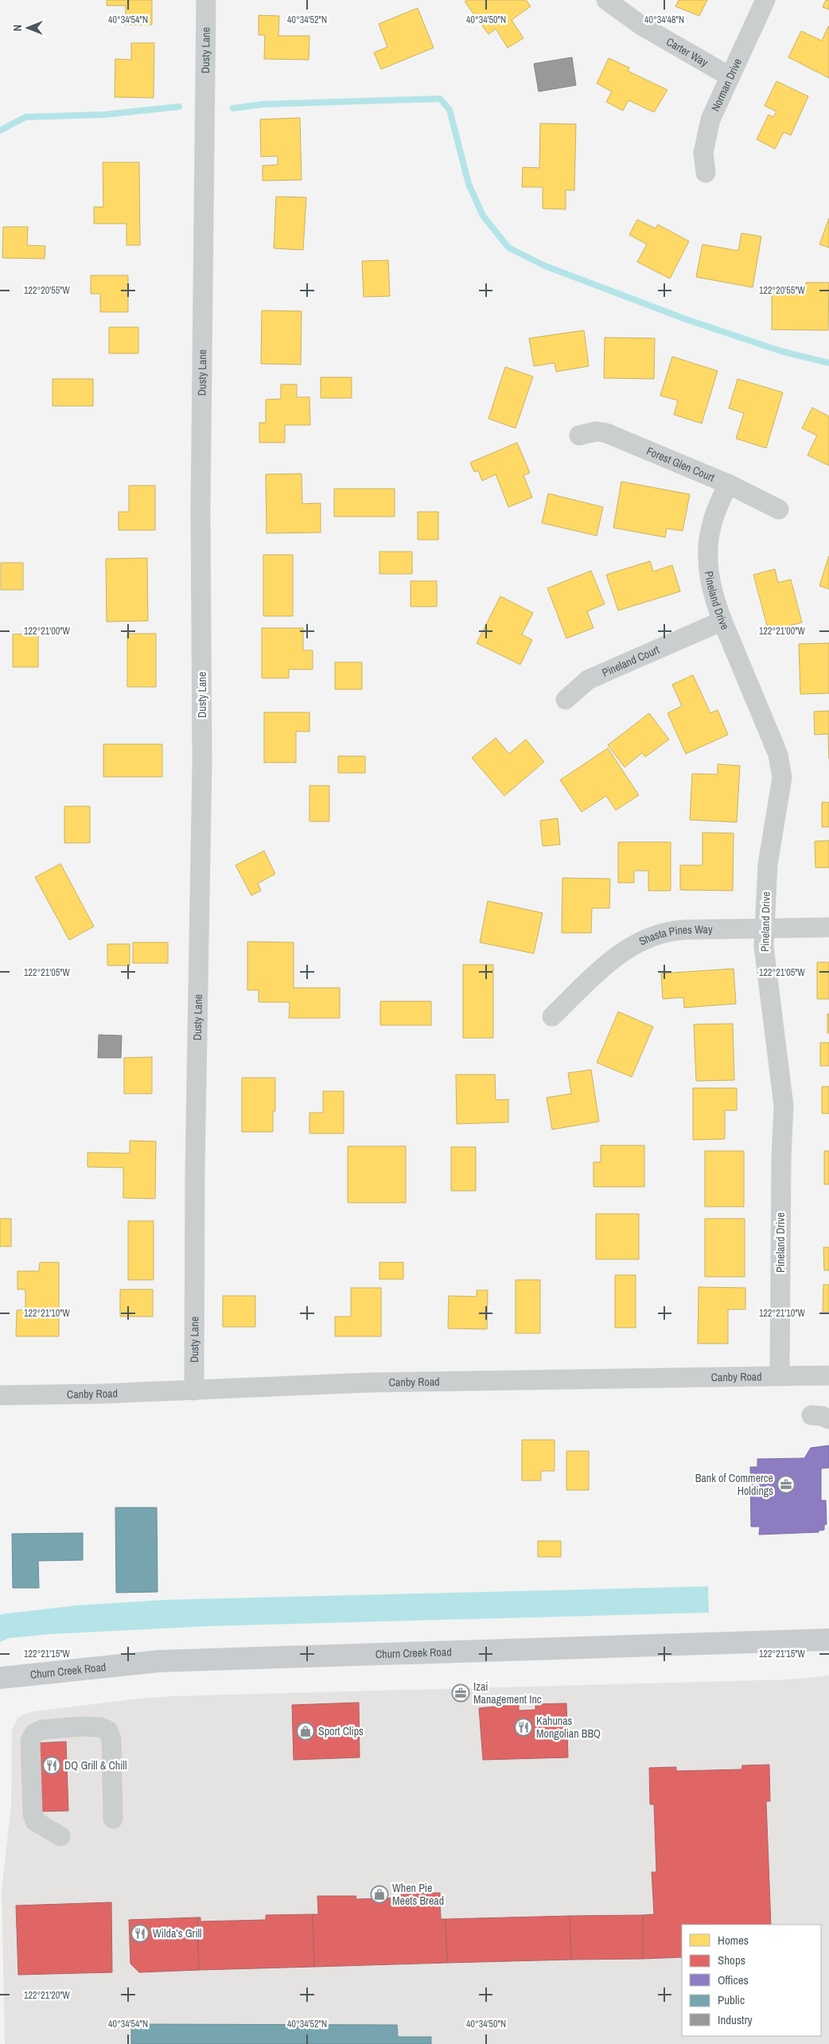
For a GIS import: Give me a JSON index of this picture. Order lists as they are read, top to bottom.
{
  "streets": {
    "main road": ["Churn Creek Road"],
    "street": [
      "Dusty Lane",
      "Carter Way",
      "Norman Drive",
      "Forest Glen Court",
      "Pineland Drive",
      "Pineland Court",
      "Shasta Pines Way",
      "Canby Road"
    ]
  },
  "crossings": [
    ["Dusty Lane", "Canby Road"],
    ["Carter Way", "Norman Drive"],
    ["Forest Glen Court", "Pineland Drive"],
    ["Pineland Drive", "Pineland Court"],
    ["Pineland Drive", "Shasta Pines Way"],
    ["Pineland Drive", "Canby Road"]
  ],
  "places": {
    "office": ["Bank of Commerce Holdings", "Izai Management Inc"],
    "restaurant": ["Kahunas Mongolian BBQ", "DQ Grill & Chill", "Wilda’s Grill"],
    "shop": ["Sport Clips", "When Pie Meets Bread"]
  },
  "legend": [
    "Homes",
    "Shops",
    "Offices",
    "Public",
    "Industry"
  ],
  "north": "left",
  "coordinates": [
    "40°34'54\"N",
    "40°34'52\"N",
    "40°34'50\"N",
    "40°34'48\"N",
    "122°20'55\"W",
    "122°21'00\"W",
    "122°21'05\"W",
    "122°21'10\"W",
    "122°21'15\"W",
    "122°21'20\"W"
  ]
}
